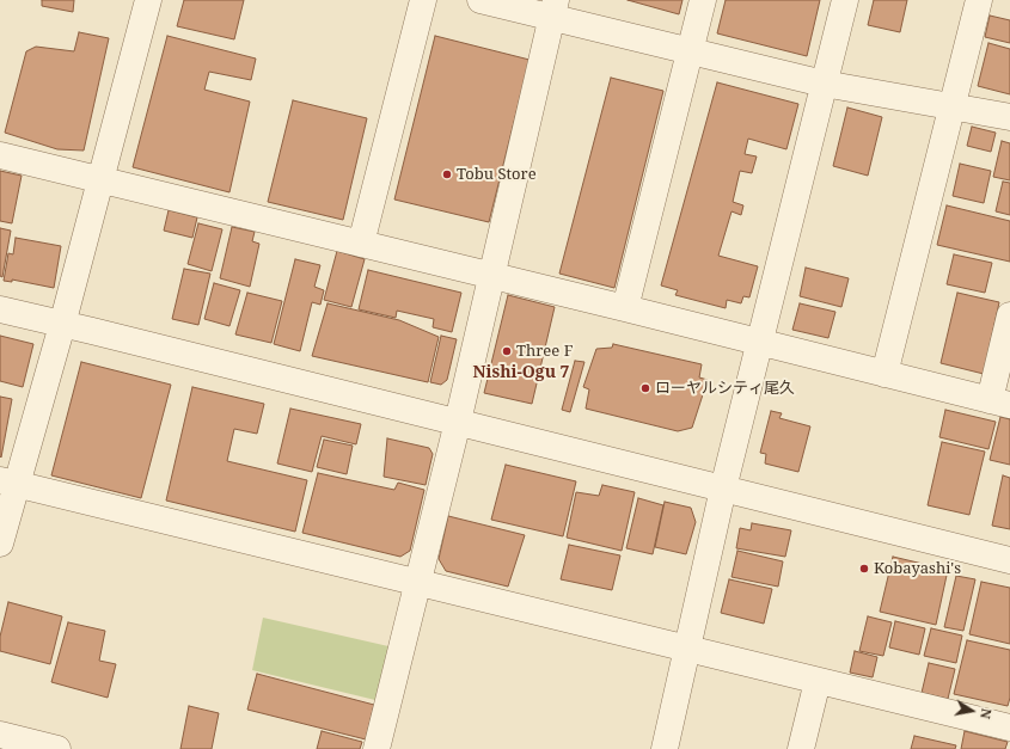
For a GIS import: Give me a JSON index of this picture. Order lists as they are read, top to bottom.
{
  "districts": ["Nishi-Ogu 7"],
  "places": [
    "Tobu Store",
    "Three F",
    "ローヤルシティ尾久",
    "Kobayashi's"
  ],
  "north": "right"
}
